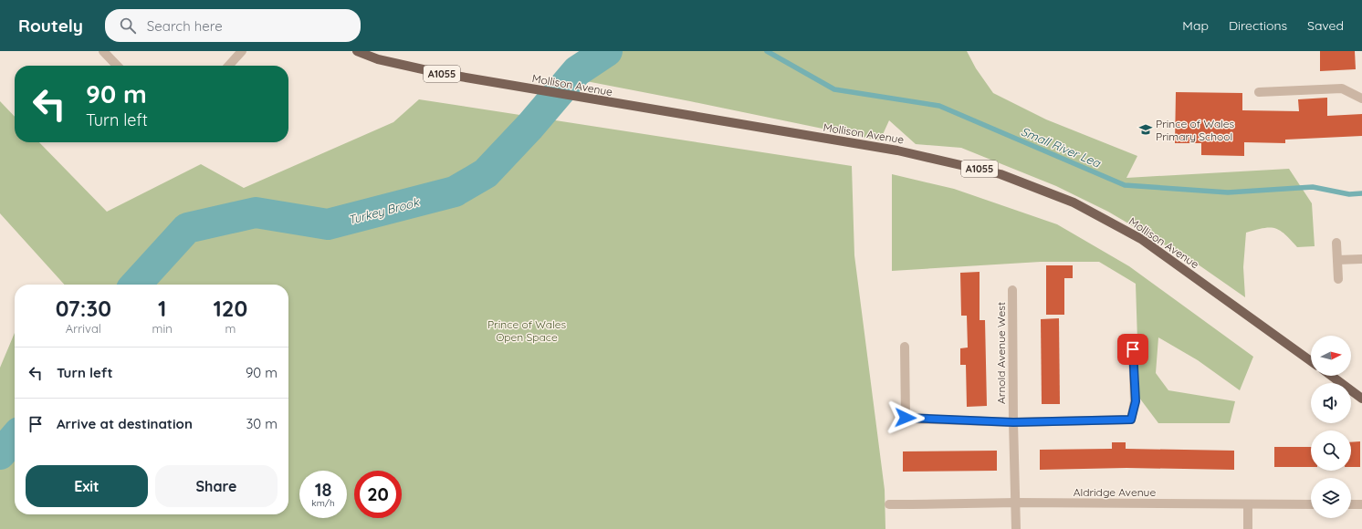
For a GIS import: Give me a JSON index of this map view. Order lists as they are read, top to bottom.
{
  "streets": {
    "main road": ["A1055", "Mollison Avenue"],
    "street": ["Arnold Avenue West", "Aldridge Avenue"]
  },
  "crossings": [
    ["Arnold Avenue West", "Aldridge Avenue"]
  ],
  "water": ["Small River Lea", "Turkey Brook"],
  "parks": ["Prince of Wales Open Space"],
  "places": {
    "school or university": ["Prince of Wales Primary School"]
  },
  "north": "right",
  "page": {
    "header": "Routely",
    "search": "Search here",
    "nav": ["Map", "Directions", "Saved"],
    "turn": ["90 m", "Turn left"],
    "eta": [
      "07:30",
      "Arrival",
      "1",
      "min",
      "120",
      "m"
    ],
    "list": [
      {
        "name": "Turn left",
        "value": "90 m"
      },
      {
        "name": "Arrive at destination",
        "value": "30 m"
      }
    ],
    "buttons": ["Exit", "Share"],
    "speed": "18 km/h",
    "limit": "20"
  }
}
